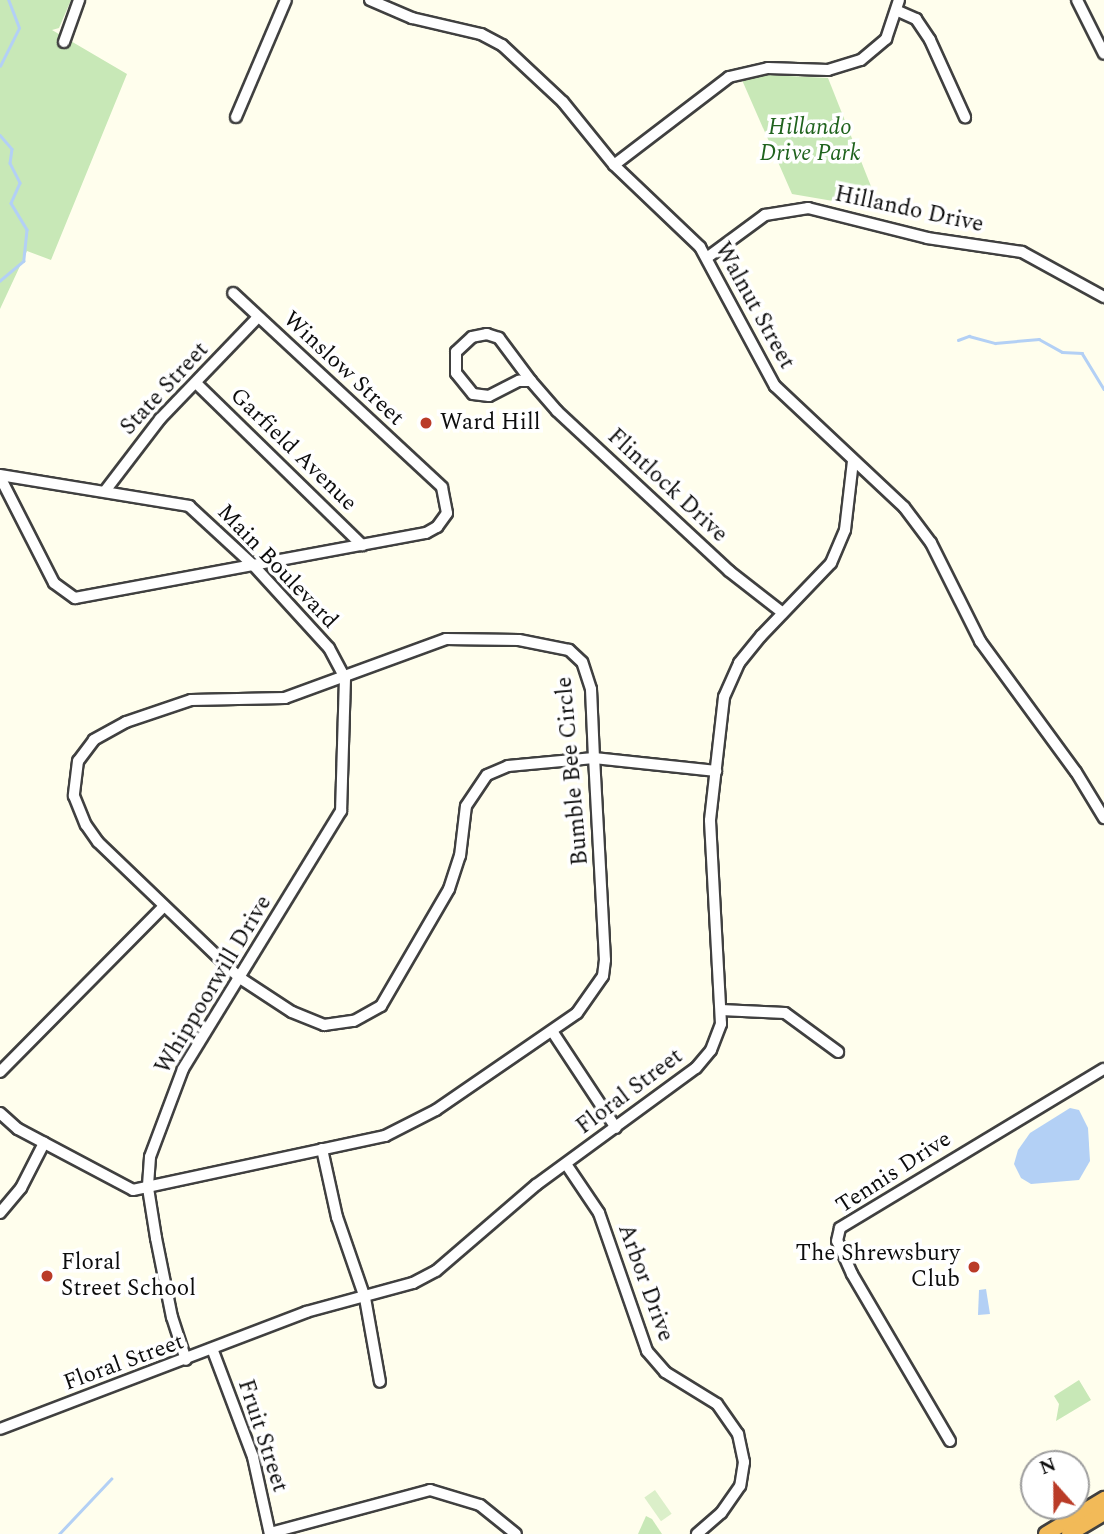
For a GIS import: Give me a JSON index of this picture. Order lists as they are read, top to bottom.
{
  "streets": {
    "street": [
      "Hillando Drive",
      "Walnut Street",
      "Winslow Street",
      "State Street",
      "Garfield Avenue",
      "Flintlock Drive",
      "Main Boulevard",
      "Bumble Bee Circle",
      "Whippoorwill Drive",
      "Floral Street",
      "Tennis Drive",
      "Arbor Drive",
      "Fruit Street"
    ]
  },
  "crossings": [
    ["Hillando Drive", "Walnut Street"],
    ["Walnut Street", "Floral Street"],
    ["Winslow Street", "State Street"],
    ["Winslow Street", "Garfield Avenue"],
    ["Winslow Street", "Main Boulevard"],
    ["State Street", "Garfield Avenue"],
    ["State Street", "Main Boulevard"],
    ["Flintlock Drive", "Floral Street"],
    ["Main Boulevard", "Bumble Bee Circle"],
    ["Main Boulevard", "Whippoorwill Drive"],
    ["Bumble Bee Circle", "Whippoorwill Drive"],
    ["Bumble Bee Circle", "Floral Street"],
    ["Whippoorwill Drive", "Floral Street"],
    ["Floral Street", "Arbor Drive"],
    ["Floral Street", "Fruit Street"]
  ],
  "parks": ["Hillando Drive Park"],
  "places": ["Ward Hill", "The Shrewsbury Club", "Floral Street School"],
  "north": "top"
}
